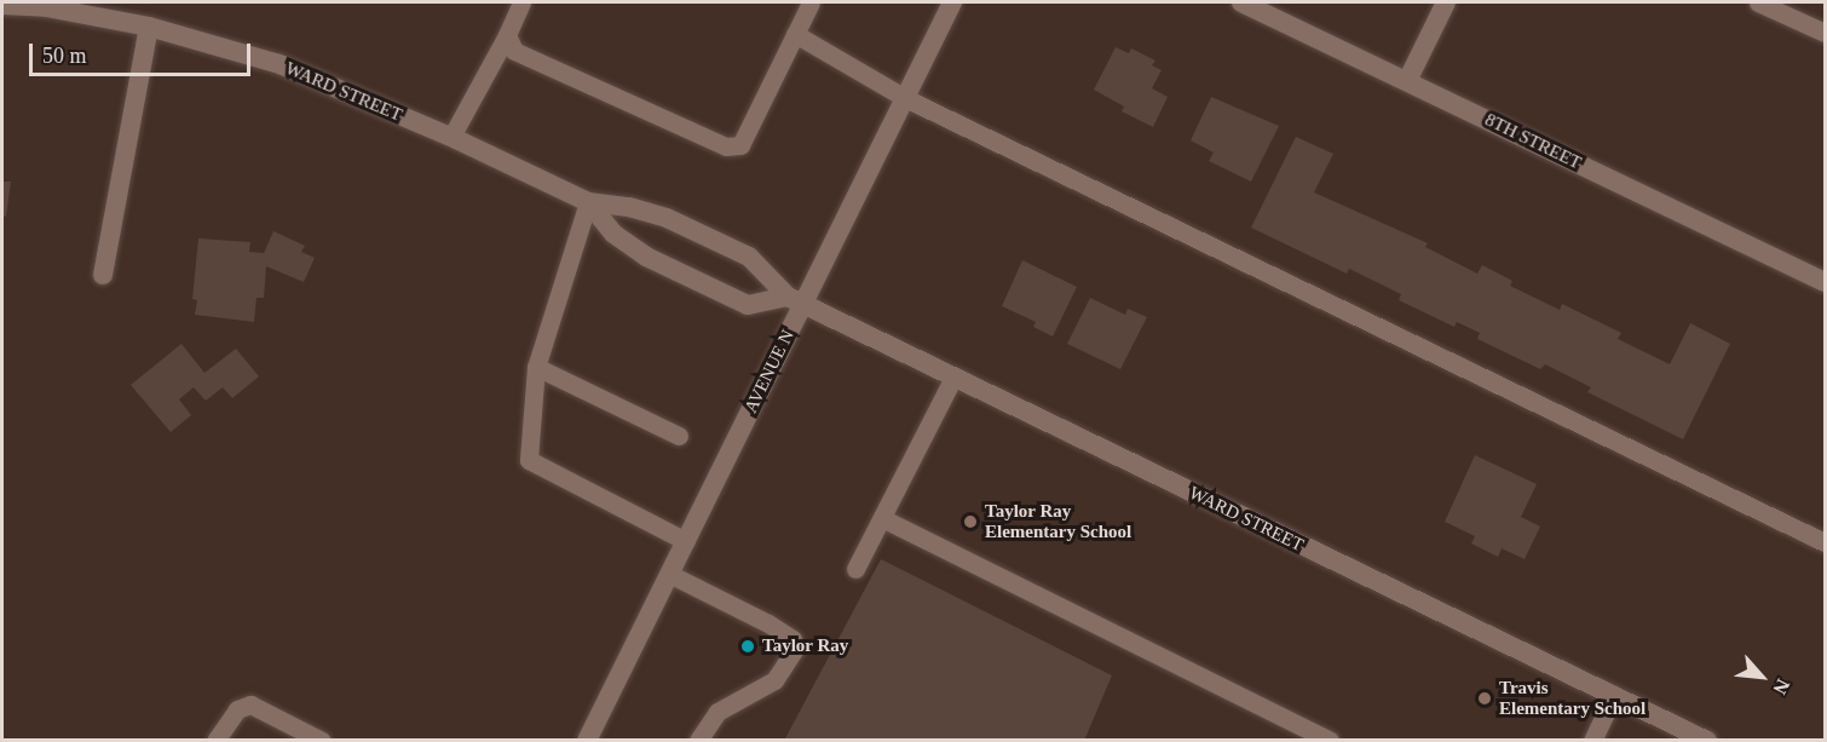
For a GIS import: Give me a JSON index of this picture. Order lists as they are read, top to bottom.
{
  "streets": {
    "street": ["WARD STREET", "8TH STREET", "AVENUE N"]
  },
  "crossings": [
    ["WARD STREET", "AVENUE N"]
  ],
  "places": ["Taylor Ray Elementary School", "Taylor Ray", "Travis Elementary School"],
  "scale_bar": "50 m",
  "north": "bottom right"
}
